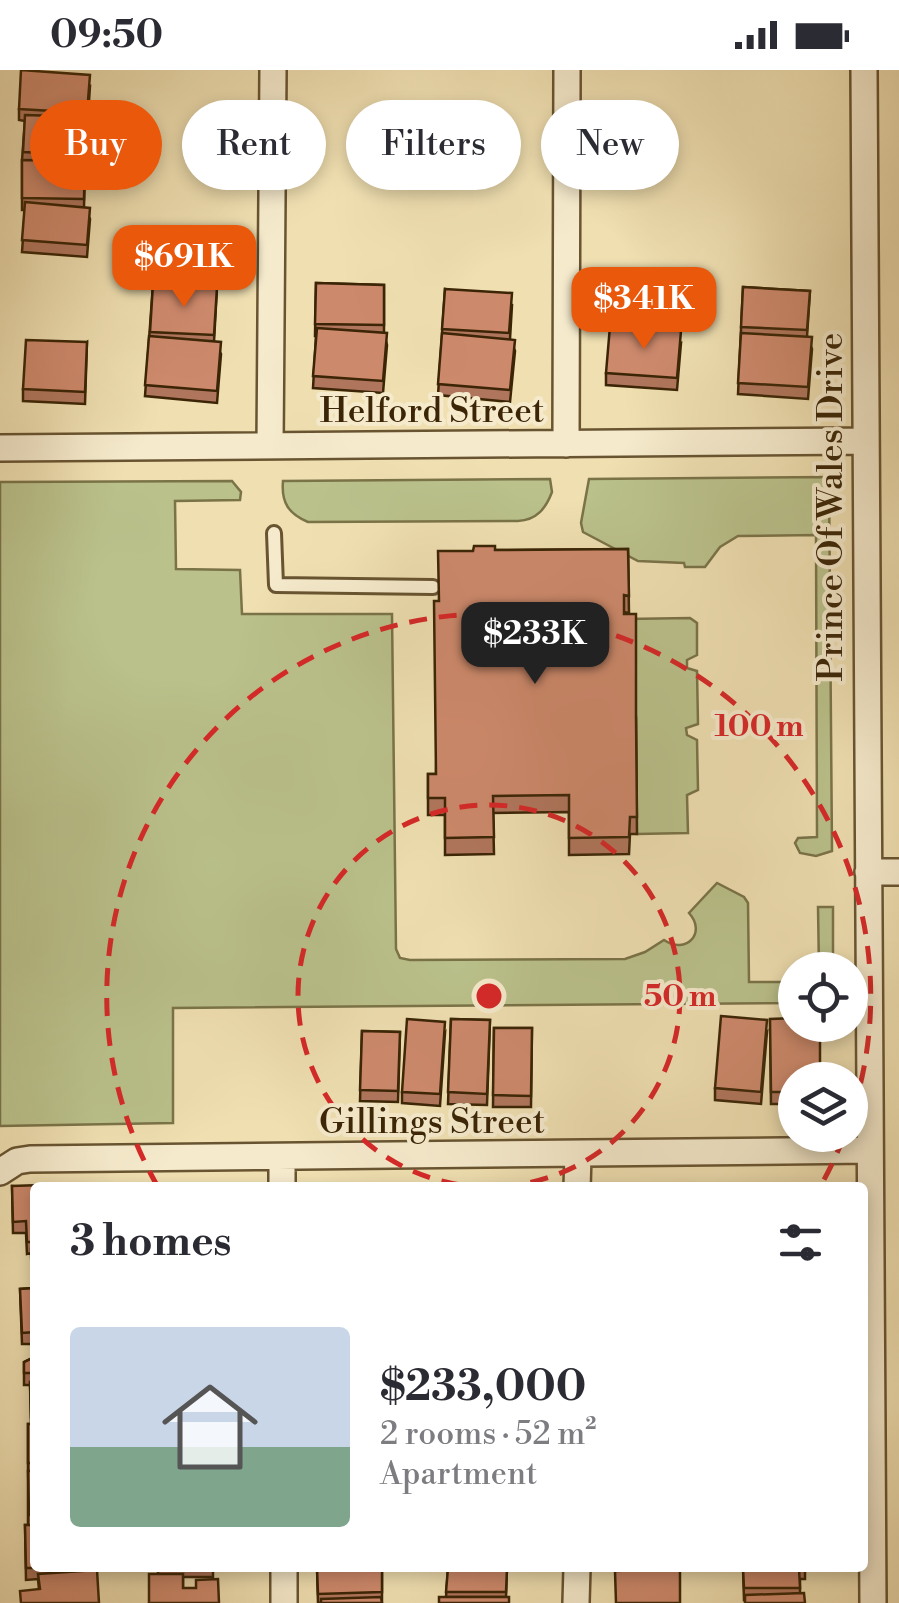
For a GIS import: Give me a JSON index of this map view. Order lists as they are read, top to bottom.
{
  "streets": {
    "street": ["Helford Street", "Prince Of Wales Drive", "Gillings Street"]
  },
  "crossings": [
    ["Helford Street", "Prince Of Wales Drive"],
    ["Prince Of Wales Drive", "Gillings Street"]
  ],
  "page": {
    "status": "09:50",
    "chip": [
      "Buy",
      "Rent",
      "Filters",
      "New"
    ],
    "price": ["$691K", "$341K", "$233K"],
    "heading": "3 homes",
    "list": [
      {
        "name": "$233,000",
        "note": "2 rooms · 52 m² · Apartment"
      }
    ]
  },
  "rings": ["100 m", "50 m"]
}
